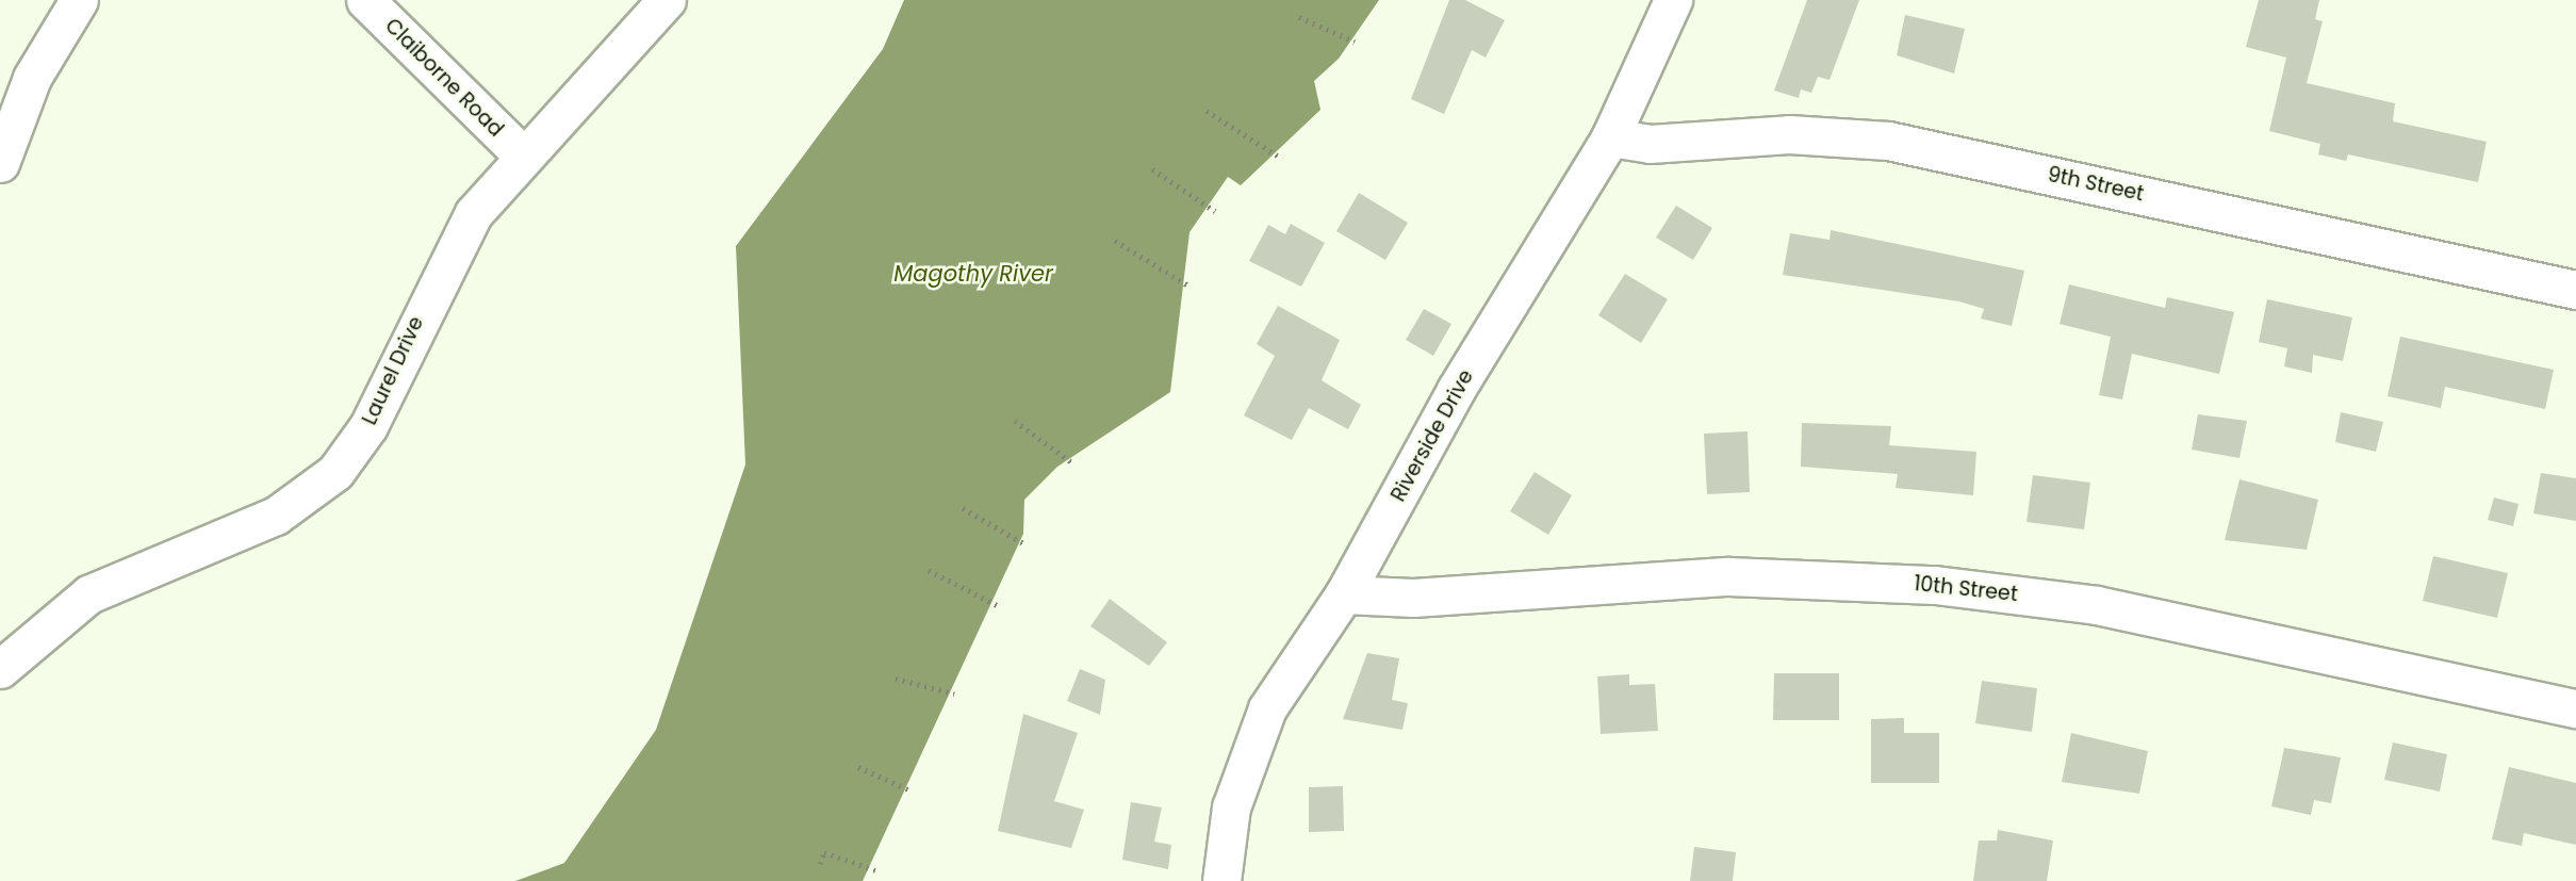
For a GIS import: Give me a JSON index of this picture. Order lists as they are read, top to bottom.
{
  "streets": {
    "street": [
      "Claiborne Road",
      "9th Street",
      "Laurel Drive",
      "Riverside Drive",
      "10th Street"
    ]
  },
  "crossings": [
    ["Claiborne Road", "Laurel Drive"],
    ["9th Street", "Riverside Drive"],
    ["Riverside Drive", "10th Street"]
  ],
  "water": ["Magothy River"]
}
